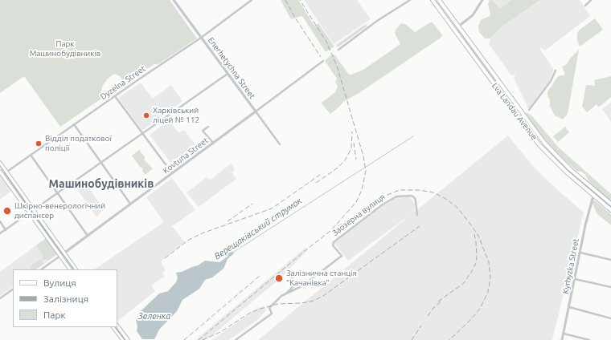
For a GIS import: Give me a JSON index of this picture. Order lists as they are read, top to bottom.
{
  "streets": {
    "main road": ["Lva Landau Avenue"],
    "street": [
      "Enerhetychna Street",
      "Dyzelna Street",
      "Kovtuna Street",
      "Заозерна вулиця",
      "Kyrhyzka Street"
    ]
  },
  "crossings": [
    ["Enerhetychna Street", "Dyzelna Street"],
    ["Enerhetychna Street", "Kovtuna Street"],
    ["Lva Landau Avenue", "Kyrhyzka Street"]
  ],
  "districts": ["Машинобудівників"],
  "water": ["Верещаківський струмок", "Зеленка"],
  "parks": ["Парк Машинобудівників"],
  "places": [
    "Харківський ліцей № 112",
    "Відділ податкової поліції",
    "Шкірно-венерологічний диспансер",
    "Залізнична станція \"Качанівка\""
  ],
  "legend": ["Вулиця", "Залізниця", "Парк"]
}
